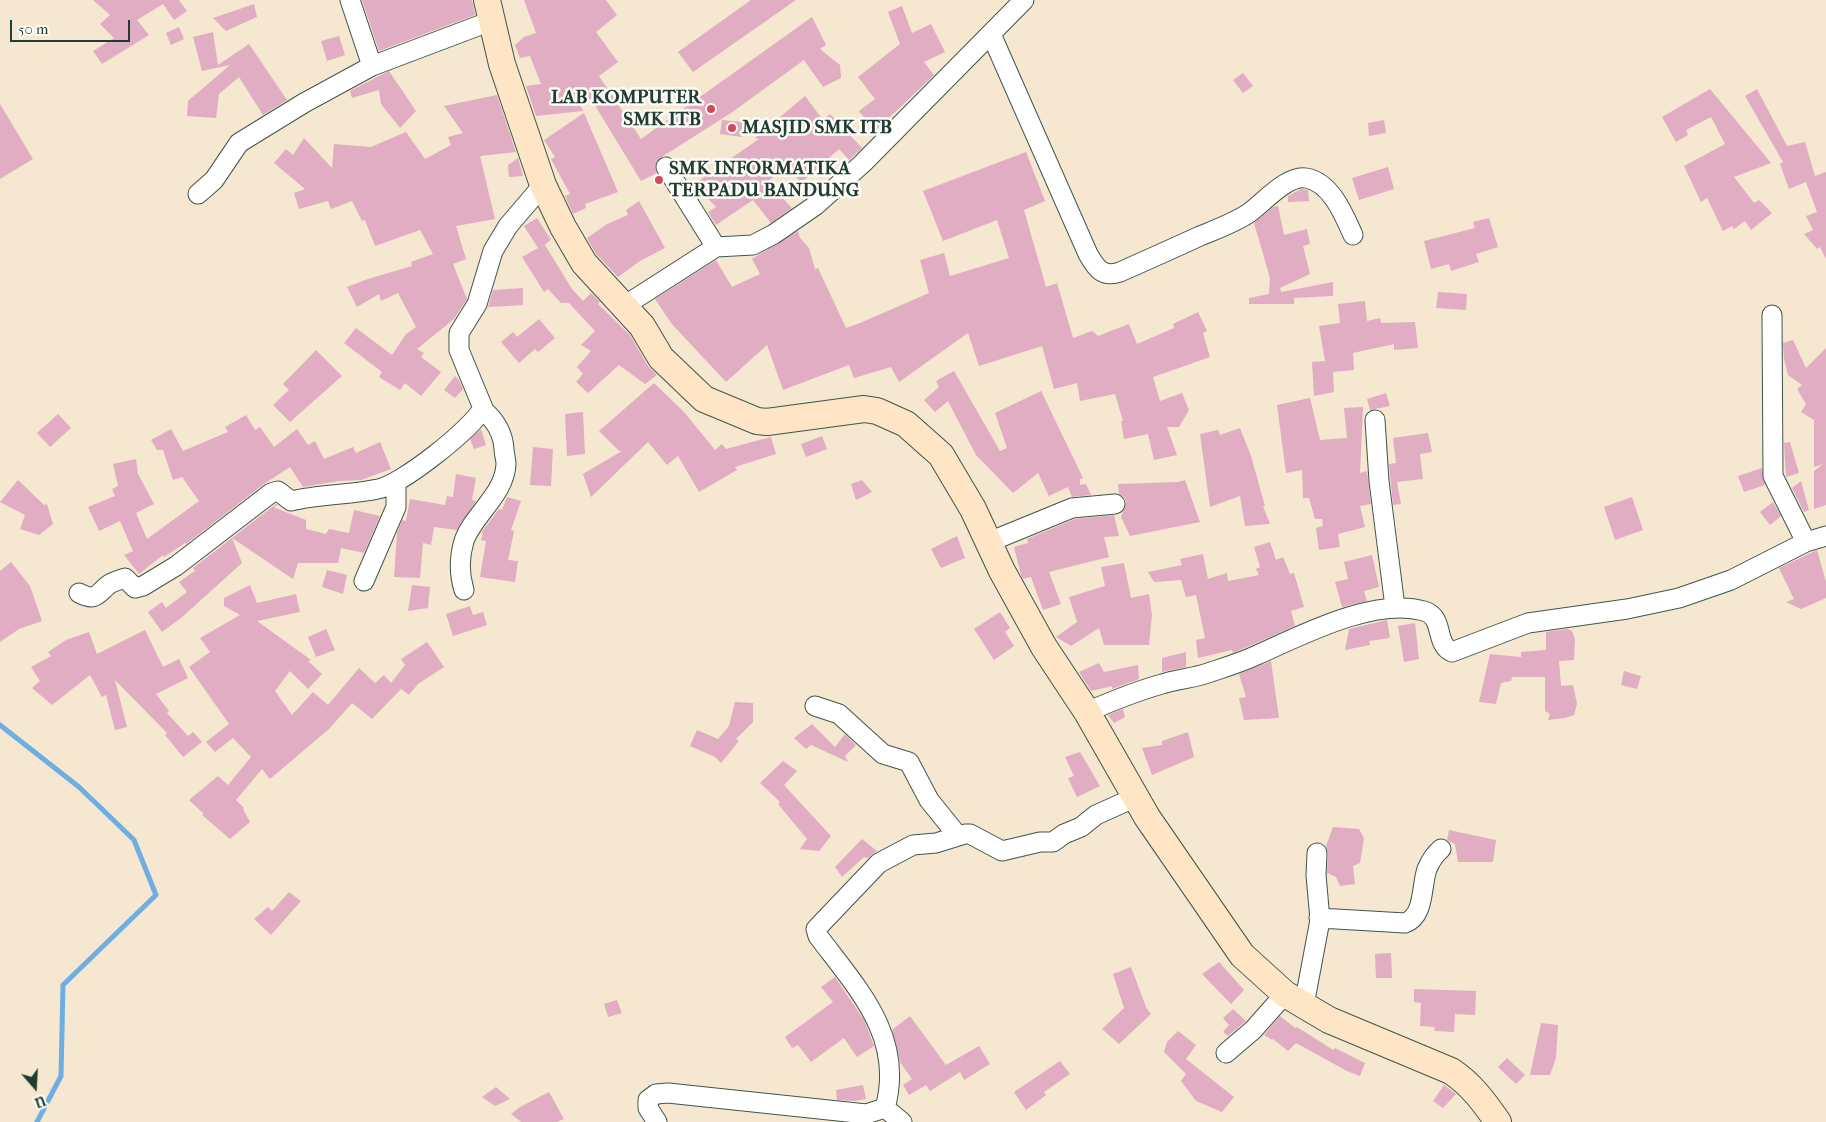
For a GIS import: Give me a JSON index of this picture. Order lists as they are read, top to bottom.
{
  "places": ["LAB KOMPUTER SMK ITB", "MASJID SMK ITB", "SMK INFORMATIKA TERPADU BANDUNG"],
  "scale_bar": "50 m",
  "north": "bottom"
}
